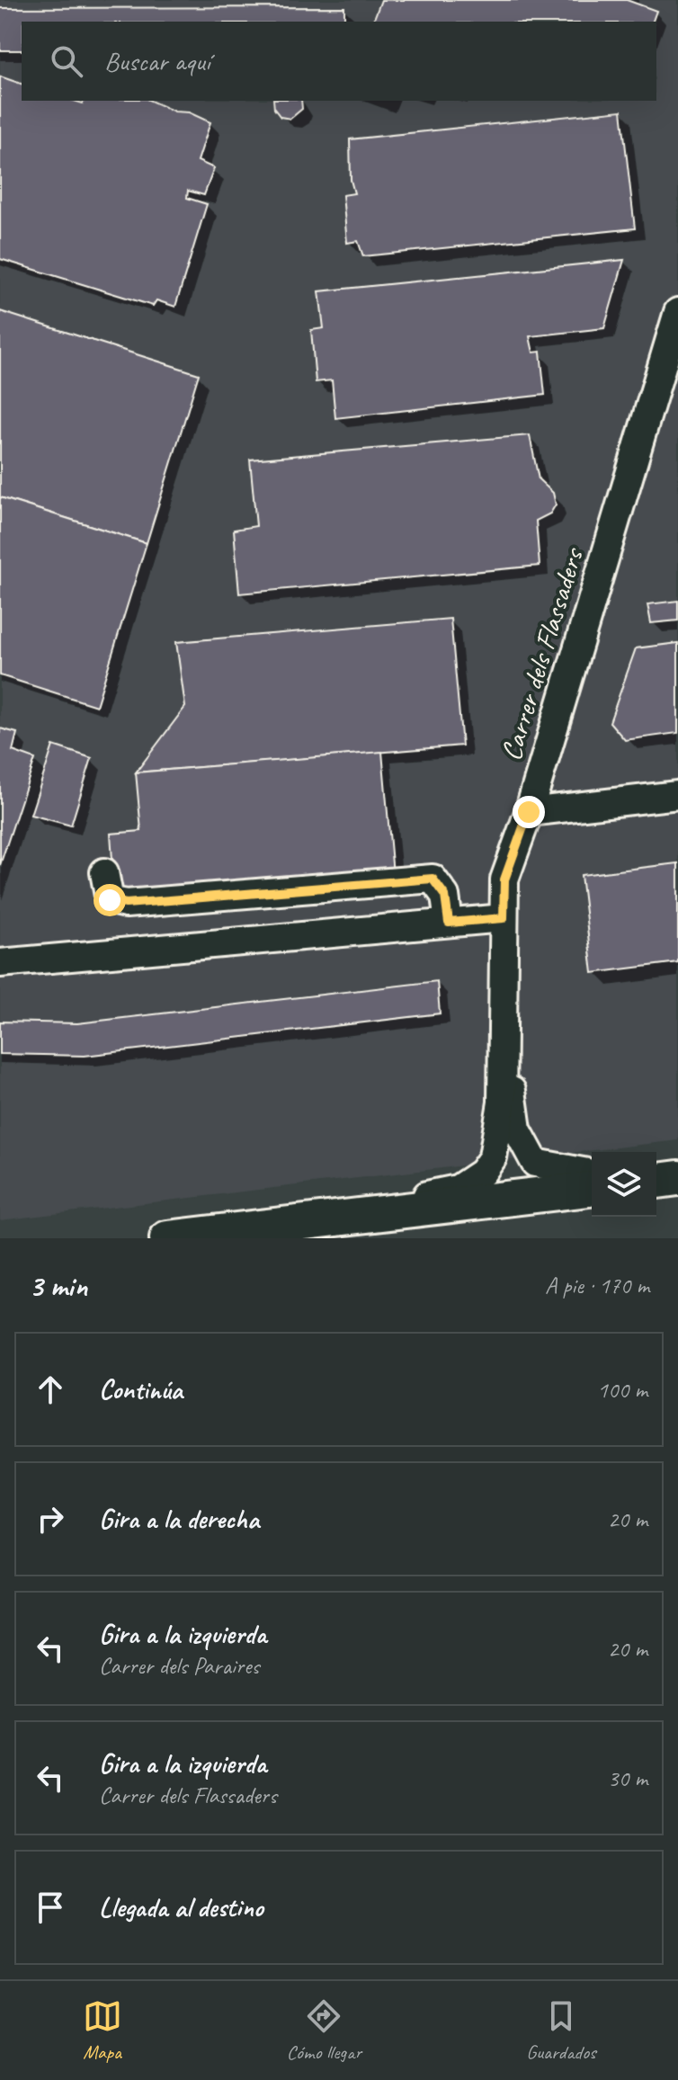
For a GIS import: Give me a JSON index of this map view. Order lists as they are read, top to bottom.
{
  "streets": {
    "street": ["Carrer dels Flassaders"]
  },
  "page": {
    "search": "Buscar aquí",
    "heading": ["3 min", "A pie · 170 m"],
    "list": [
      ["Continúa", "100 m"],
      ["Gira a la derecha", "20 m"],
      ["Gira a la izquierda", "Carrer dels Paraires", "20 m"],
      ["Gira a la izquierda", "Carrer dels Flassaders", "30 m"],
      "Llegada al destino"
    ],
    "nav": ["Mapa", "Cómo llegar", "Guardados"]
  }
}
